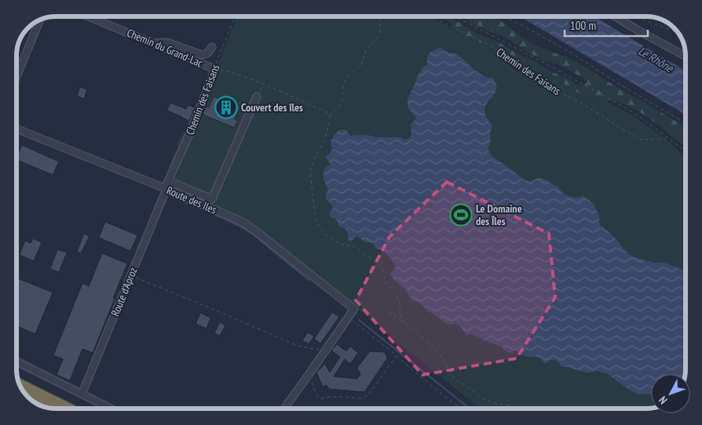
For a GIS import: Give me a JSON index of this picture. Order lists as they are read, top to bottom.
{
  "streets": {
    "street": [
      "Chemin du Grand-Lac",
      "Chemin des Faisans",
      "Route des Iles",
      "Route d'Aproz"
    ]
  },
  "crossings": [
    ["Chemin du Grand-Lac", "Chemin des Faisans"],
    ["Chemin des Faisans", "Route des Iles"],
    ["Chemin des Faisans", "Route d'Aproz"],
    ["Route des Iles", "Route d'Aproz"]
  ],
  "water": ["Le Rhône"],
  "places": {
    "building": ["Couvert des îles"],
    "sports": ["Le Domaine des Îles"]
  },
  "scale_bar": "100 m",
  "north": "bottom left"
}
